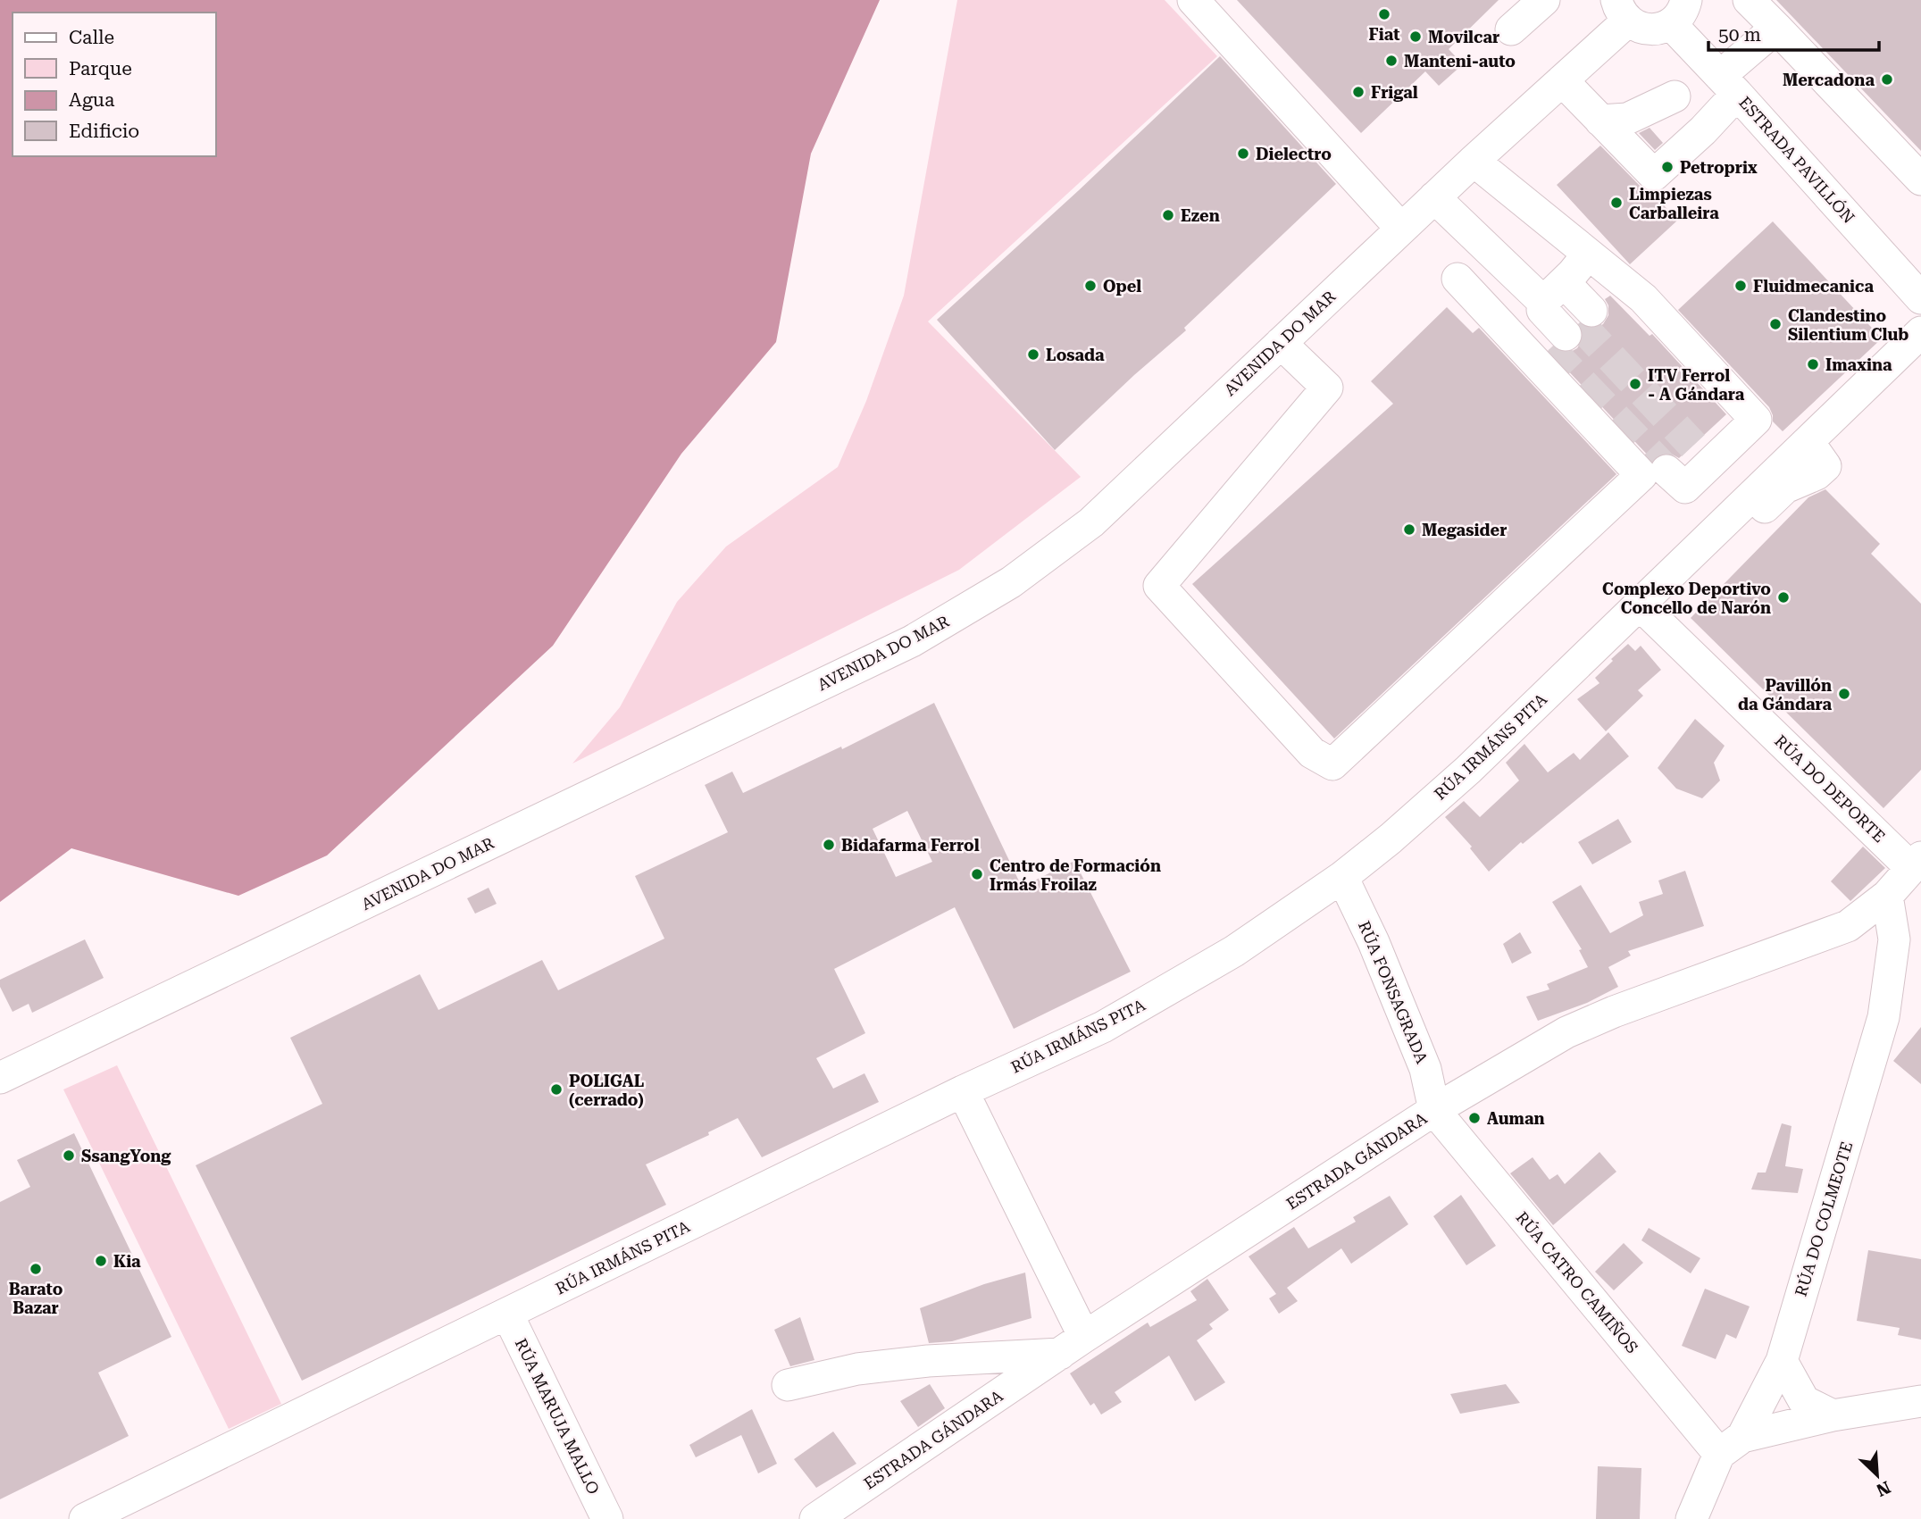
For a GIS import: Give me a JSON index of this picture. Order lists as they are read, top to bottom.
{
  "streets": {
    "street": [
      "ESTRADA PAVILLÓN",
      "AVENIDA DO MAR",
      "RÚA IRMÁNS PITA",
      "RÚA DO DEPORTE",
      "RÚA FONSAGRADA",
      "ESTRADA GÁNDARA",
      "RÚA DO COLMEOTE",
      "RÚA CATRO CAMIÑOS",
      "RÚA MARUJA MALLO"
    ]
  },
  "crossings": [
    ["RÚA IRMÁNS PITA", "RÚA DO DEPORTE"],
    ["RÚA IRMÁNS PITA", "RÚA FONSAGRADA"],
    ["RÚA IRMÁNS PITA", "RÚA MARUJA MALLO"],
    ["RÚA DO DEPORTE", "ESTRADA GÁNDARA"],
    ["RÚA FONSAGRADA", "ESTRADA GÁNDARA"],
    ["RÚA FONSAGRADA", "RÚA CATRO CAMIÑOS"],
    ["ESTRADA GÁNDARA", "RÚA DO COLMEOTE"],
    ["ESTRADA GÁNDARA", "RÚA CATRO CAMIÑOS"],
    ["RÚA DO COLMEOTE", "RÚA CATRO CAMIÑOS"]
  ],
  "places": [
    "Fiat",
    "Movilcar",
    "Manteni-auto",
    "Mercadona",
    "Frigal",
    "Dielectro",
    "Petroprix",
    "Limpiezas Carballeira",
    "Ezen",
    "Opel",
    "Fluidmecanica",
    "Clandestino Silentium Club",
    "Losada",
    "Imaxina",
    "ITV Ferrol - A Gándara",
    "Megasider",
    "Complexo Deportivo Concello de Narón",
    "Pavillón da Gándara",
    "Bidafarma Ferrol",
    "Centro de Formación Irmás Froilaz",
    "POLIGAL (cerrado)",
    "Auman",
    "SsangYong",
    "Kia",
    "Barato Bazar"
  ],
  "legend": [
    "Calle",
    "Parque",
    "Agua",
    "Edificio"
  ],
  "scale_bar": "50 m",
  "north": "bottom right"
}
